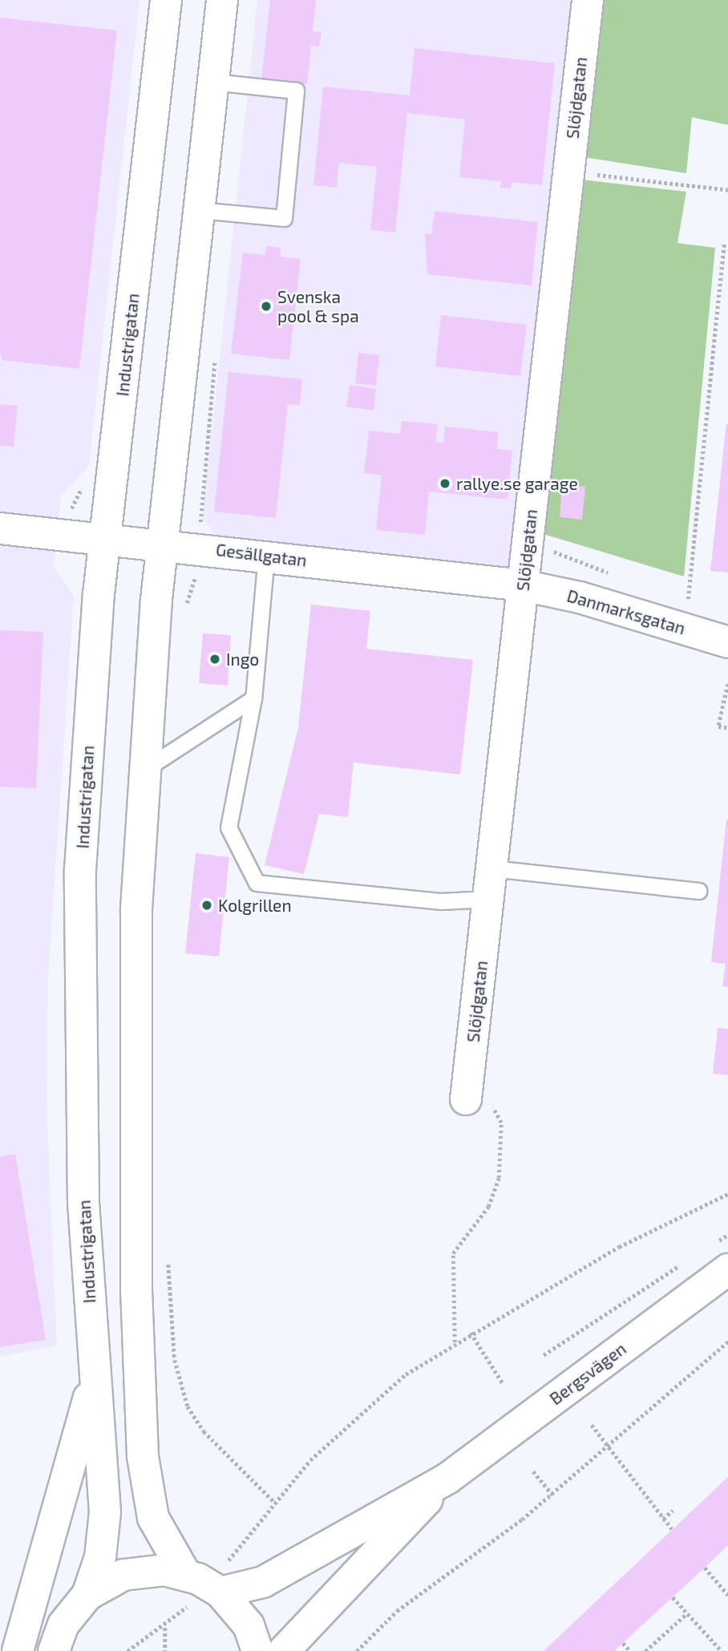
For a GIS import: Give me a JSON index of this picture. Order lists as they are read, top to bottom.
{
  "streets": {
    "main road": [
      "Slöjdgatan",
      "Industrigatan",
      "Gesällgatan",
      "Danmarksgatan",
      "Bergsvägen"
    ]
  },
  "crossings": [
    ["Slöjdgatan", "Gesällgatan"],
    ["Slöjdgatan", "Danmarksgatan"],
    ["Industrigatan", "Gesällgatan"],
    ["Industrigatan", "Bergsvägen"],
    ["Gesällgatan", "Danmarksgatan"]
  ],
  "places": [
    "Svenska pool & spa",
    "rallye.se garage",
    "Ingo",
    "Kolgrillen"
  ]
}
